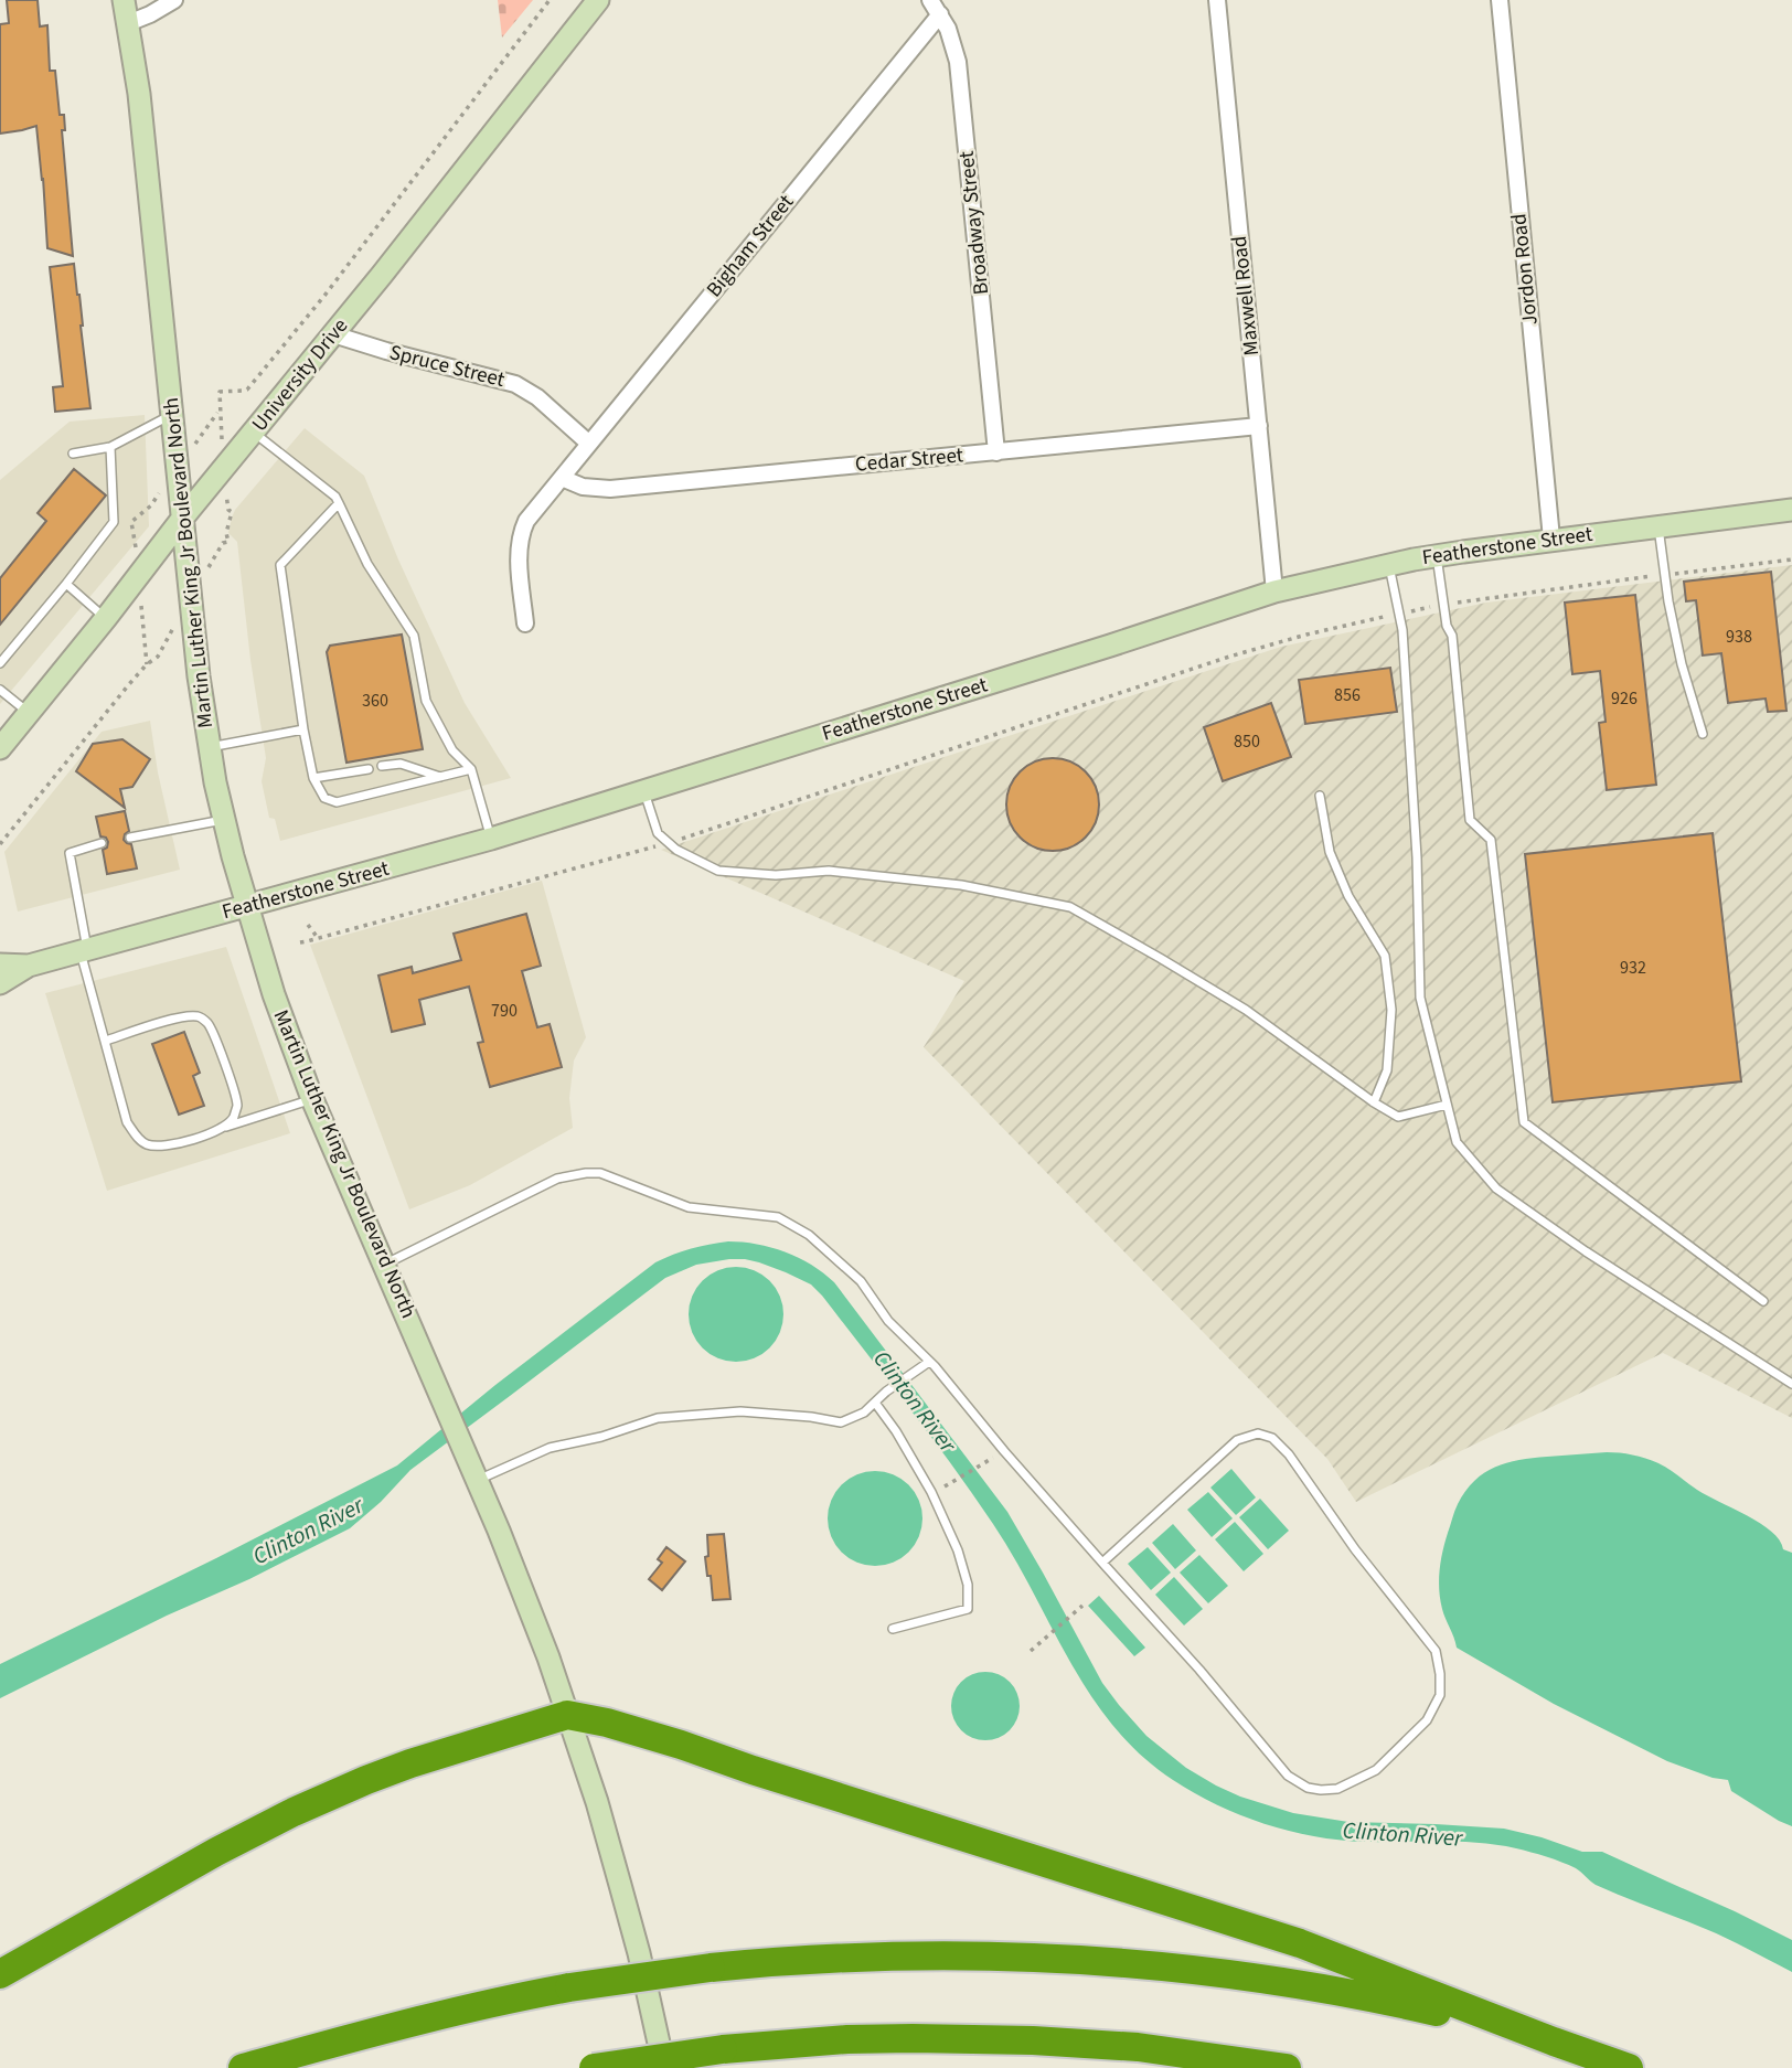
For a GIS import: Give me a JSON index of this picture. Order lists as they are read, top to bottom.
{
  "streets": {
    "main road": ["University Drive", "Featherstone Street", "Martin Luther King Jr Boulevard North"],
    "street": [
      "Broadway Street",
      "Bigham Street",
      "Jordon Road",
      "Maxwell Road",
      "Spruce Street",
      "Cedar Street"
    ]
  },
  "crossings": [
    ["Broadway Street", "Bigham Street"],
    ["Broadway Street", "Cedar Street"],
    ["Bigham Street", "Spruce Street"],
    ["Bigham Street", "Cedar Street"],
    ["Jordon Road", "Featherstone Street"],
    ["Maxwell Road", "Cedar Street"],
    ["Maxwell Road", "Featherstone Street"],
    ["Spruce Street", "University Drive"],
    ["University Drive", "Martin Luther King Jr Boulevard North"],
    ["Featherstone Street", "Martin Luther King Jr Boulevard North"]
  ],
  "water": ["Clinton River"],
  "house_numbers": [
    "938",
    "856",
    "926",
    "360",
    "850",
    "932",
    "790"
  ]
}
